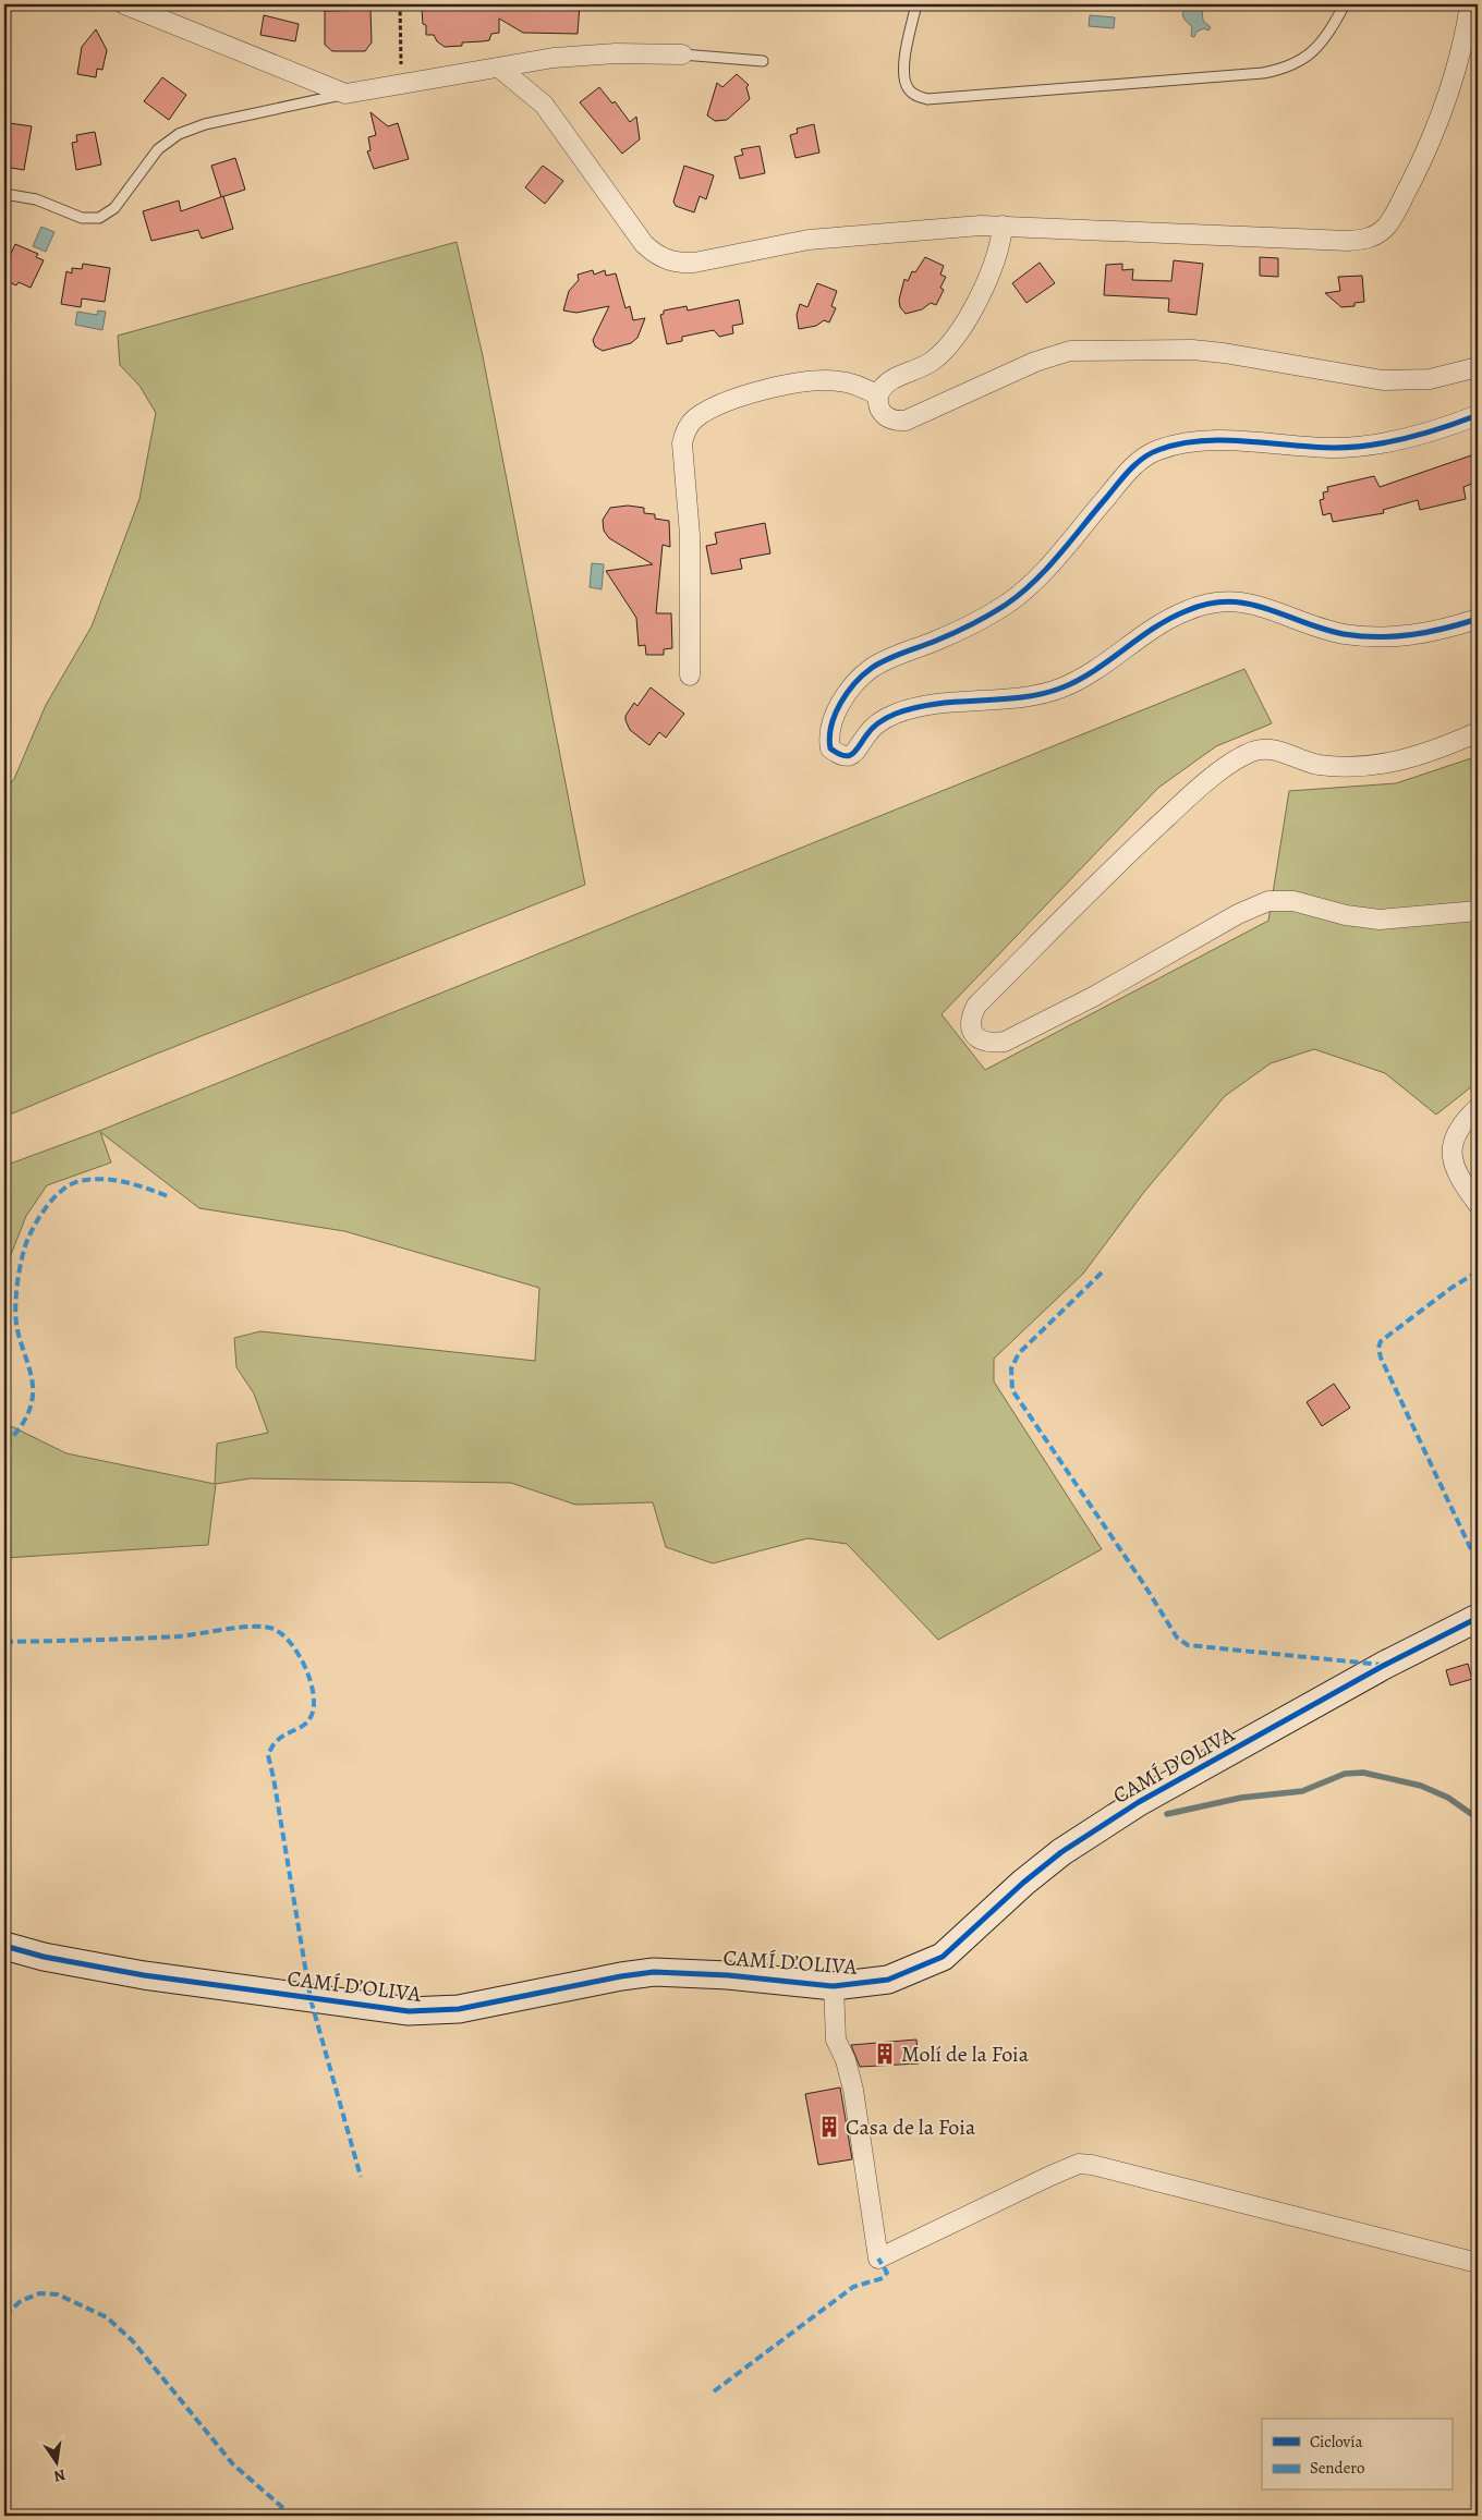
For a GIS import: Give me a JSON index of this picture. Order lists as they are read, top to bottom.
{
  "streets": {
    "street": ["CAMÍ D’OLIVA"]
  },
  "places": {
    "building": ["Molí de la Foia", "Casa de la Foia"]
  },
  "legend": ["Ciclovía", "Sendero"],
  "north": "bottom"
}
